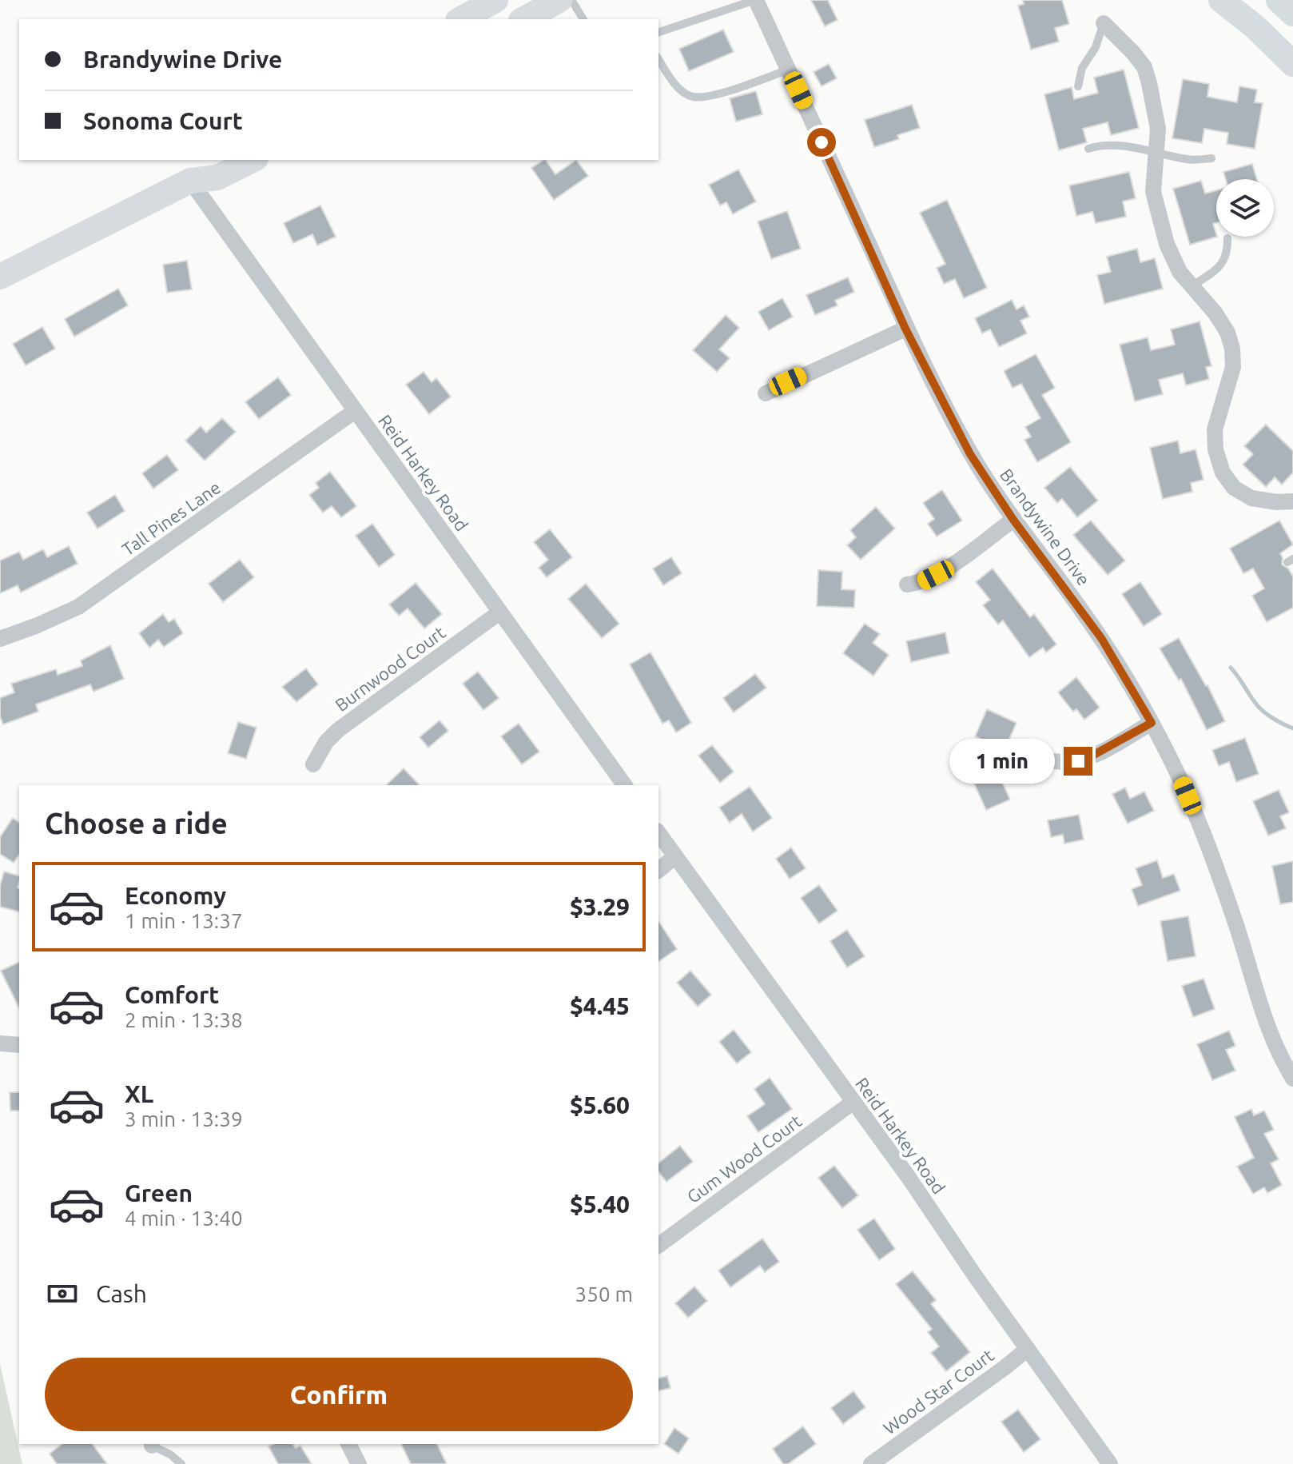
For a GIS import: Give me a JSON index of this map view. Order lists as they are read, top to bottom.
{
  "streets": {
    "street": [
      "Reid Harkey Road",
      "Tall Pines Lane",
      "Brandywine Drive",
      "Burnwood Court",
      "Gum Wood Court",
      "Wood Star Court"
    ]
  },
  "crossings": [
    ["Reid Harkey Road", "Tall Pines Lane"],
    ["Reid Harkey Road", "Burnwood Court"],
    ["Reid Harkey Road", "Gum Wood Court"],
    ["Reid Harkey Road", "Wood Star Court"]
  ],
  "page": {
    "banner": ["Brandywine Drive", "Sonoma Court"],
    "bubble": "1 min",
    "heading": "Choose a ride",
    "list": [
      {
        "name": "Economy",
        "note": "1 min · 13:37",
        "value": "$3.29"
      },
      {
        "name": "Comfort",
        "note": "2 min · 13:38",
        "value": "$4.45"
      },
      {
        "name": "XL",
        "note": "3 min · 13:39",
        "value": "$5.60"
      },
      {
        "name": "Green",
        "note": "4 min · 13:40",
        "value": "$5.40"
      }
    ],
    "pay": ["Cash", "350 m"],
    "buttons": "Confirm"
  }
}
